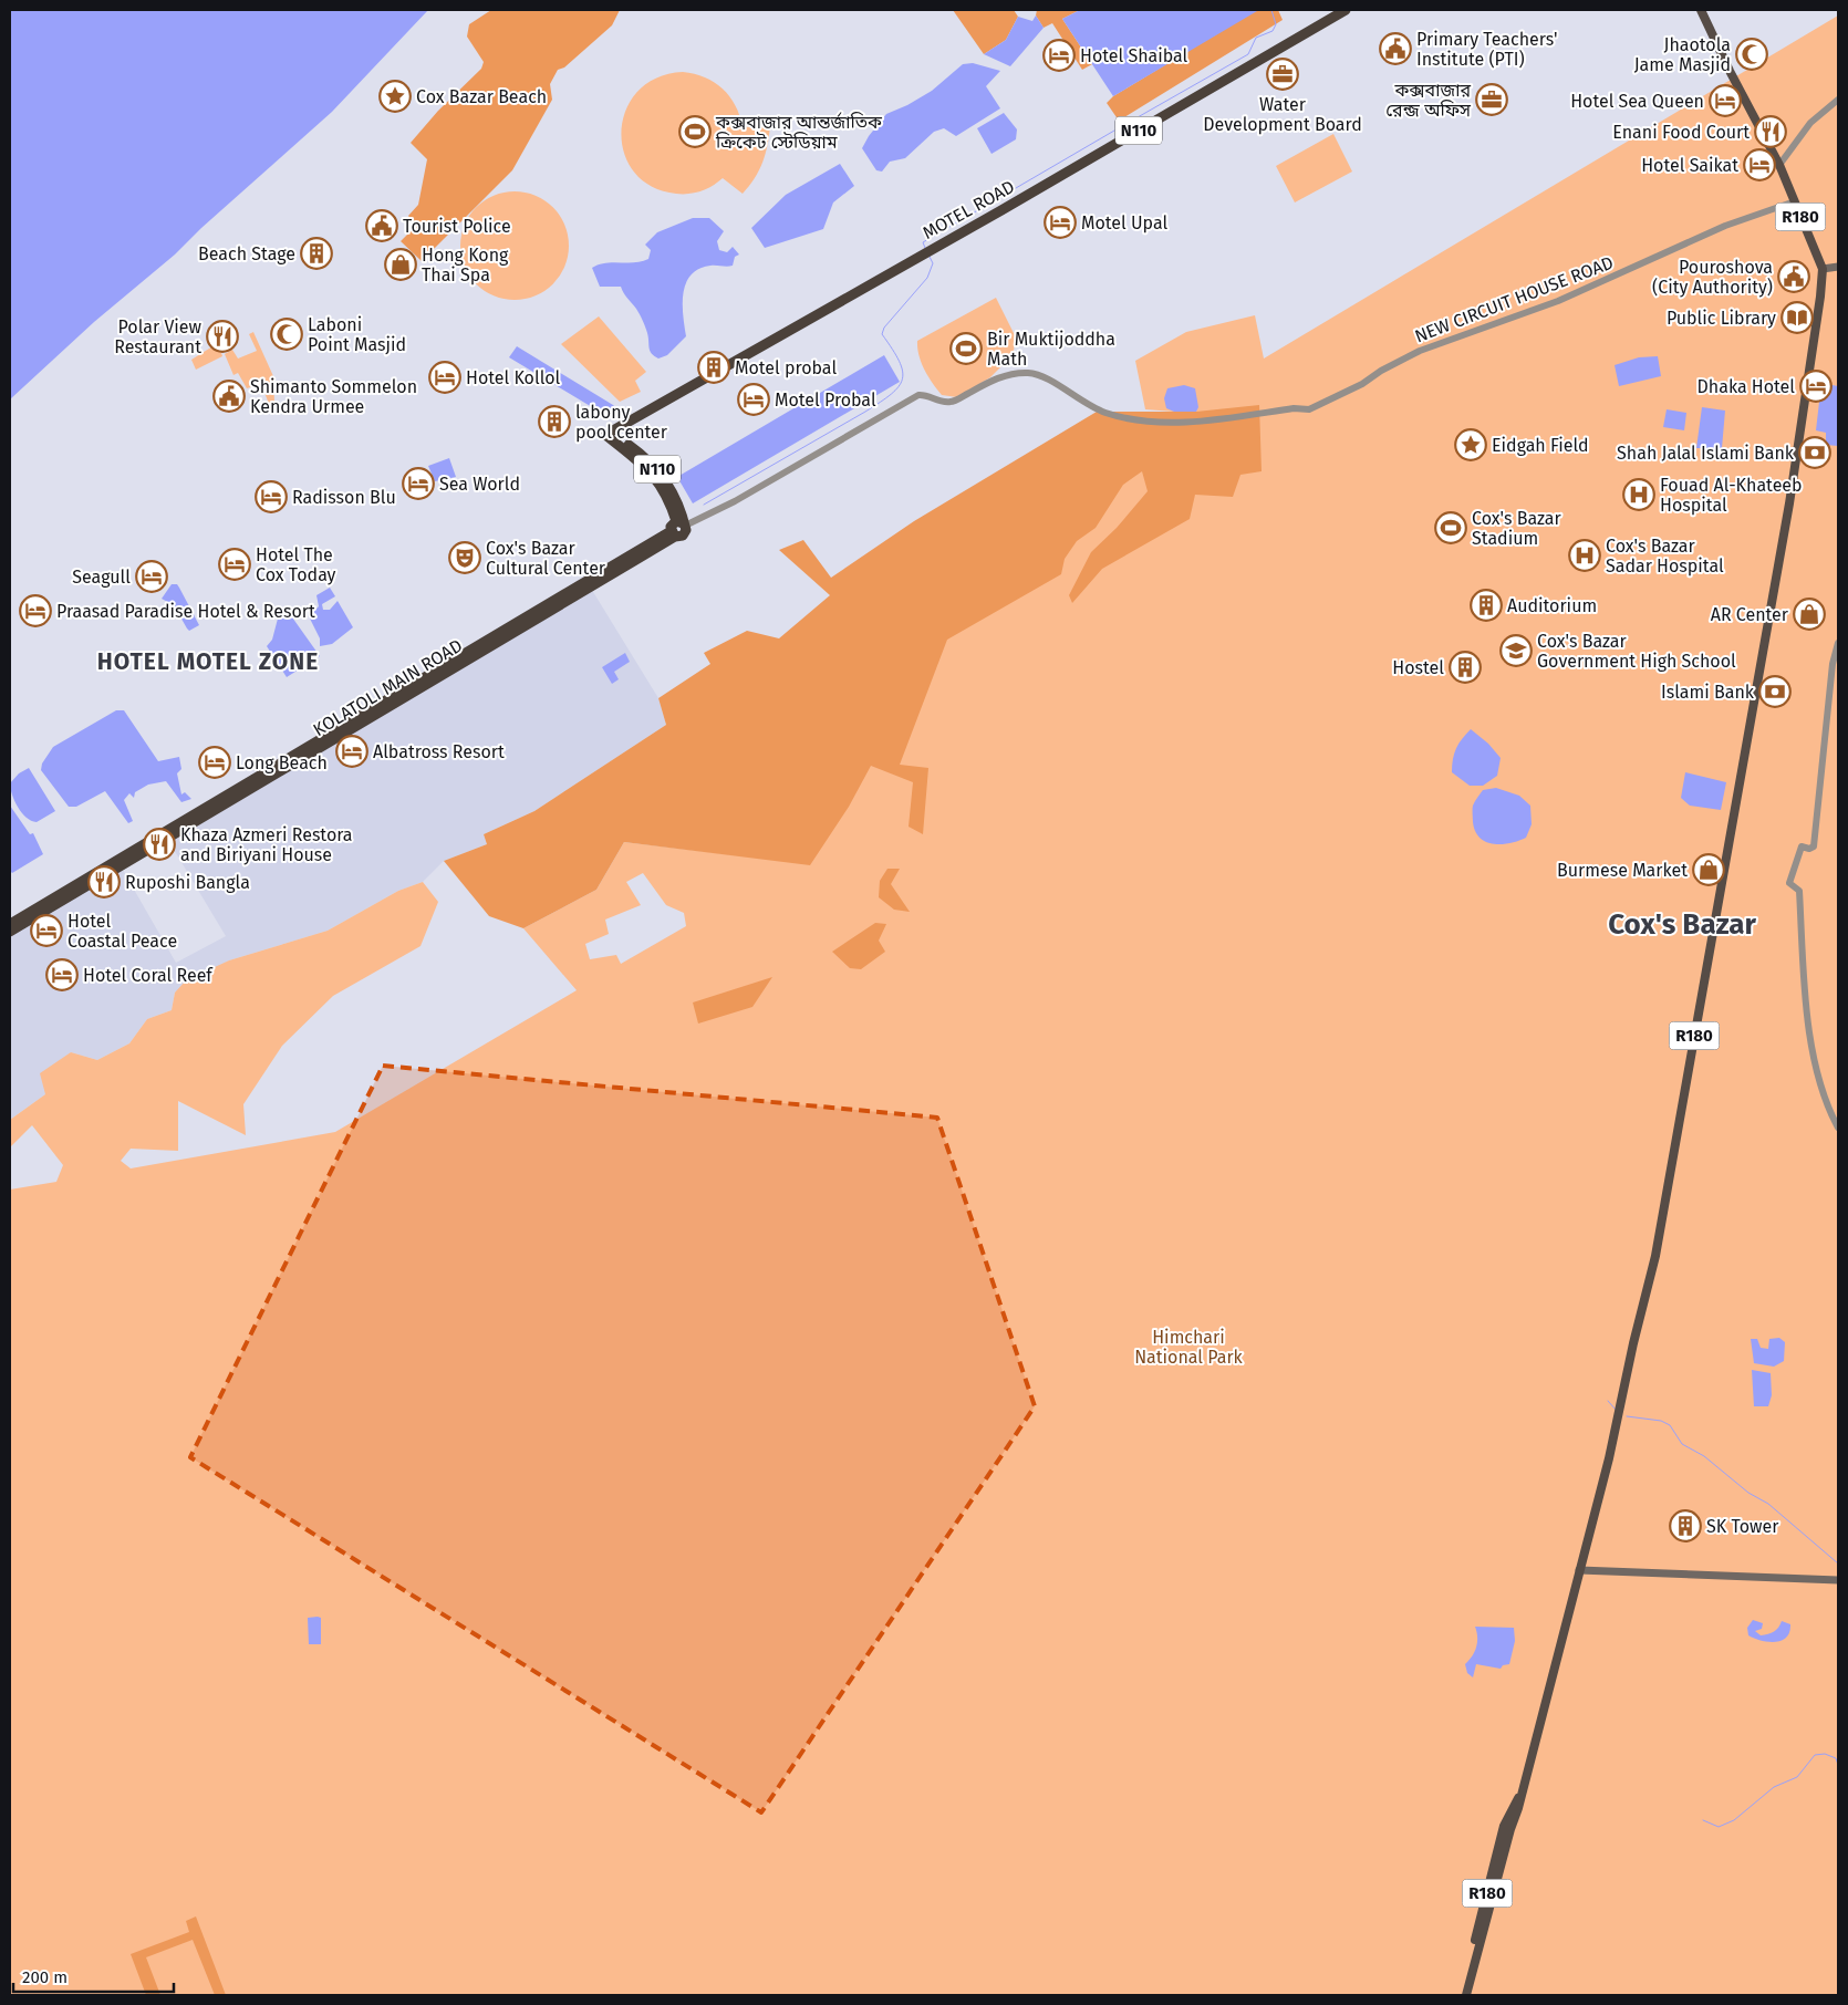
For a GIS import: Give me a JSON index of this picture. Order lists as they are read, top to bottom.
{
  "streets": {
    "highway": ["N110", "MOTEL ROAD", "KOLATOLI MAIN ROAD"],
    "main road": ["R180"],
    "street": ["NEW CIRCUIT HOUSE ROAD"]
  },
  "crossings": [
    ["MOTEL ROAD", "NEW CIRCUIT HOUSE ROAD"],
    ["MOTEL ROAD", "KOLATOLI MAIN ROAD"],
    ["R180", "NEW CIRCUIT HOUSE ROAD"],
    ["NEW CIRCUIT HOUSE ROAD", "KOLATOLI MAIN ROAD"]
  ],
  "districts": ["HOTEL MOTEL ZONE", "Cox's Bazar"],
  "parks": ["Himchari National Park"],
  "places": {
    "public building": [
      "Primary Teachers' Institute (PTI)",
      "Tourist Police",
      "Pouroshova (City Authority)",
      "Shimanto Sommelon Kendra Urmee"
    ],
    "mosque": ["Jhaotola Jame Masjid", "Laboni Point Masjid"],
    "hotel": [
      "Hotel Shaibal",
      "Hotel Sea Queen",
      "Hotel Saikat",
      "Motel Upal",
      "Hotel Kollol",
      "Dhaka Hotel",
      "Motel Probal",
      "Sea World",
      "Radisson Blu",
      "Hotel The Cox Today",
      "Seagull",
      "Praasad Paradise Hotel & Resort",
      "Albatross Resort",
      "Long Beach",
      "Hotel Coastal Peace",
      "Hotel Coral Reef"
    ],
    "office": ["Water Development Board", "কক্সবাজার রেন্জ অফিস"],
    "place": ["Cox Bazar Beach", "Eidgah Field"],
    "sports": ["কক্সবাজার আন্তর্জাতিক ক্রিকেট স্টেডিয়াম", "Bir Muktijoddha Math", "Cox's Bazar Stadium"],
    "restaurant": [
      "Enani Food Court",
      "Polar View Restaurant",
      "Khaza Azmeri Restora and Biriyani House",
      "Ruposhi Bangla"
    ],
    "building": [
      "Beach Stage",
      "Motel probal",
      "labony pool center",
      "Auditorium",
      "Hostel",
      "SK Tower"
    ],
    "shop": ["Hong Kong Thai Spa", "AR Center", "Burmese Market"],
    "library": ["Public Library"],
    "bank": ["Shah Jalal Islami Bank", "Islami Bank"],
    "hospital": ["Fouad Al-Khateeb Hospital", "Cox's Bazar Sadar Hospital"],
    "theatre": ["Cox's Bazar Cultural Center"],
    "school or university": ["Cox's Bazar Government High School"]
  },
  "scale_bar": "200 m"
}
